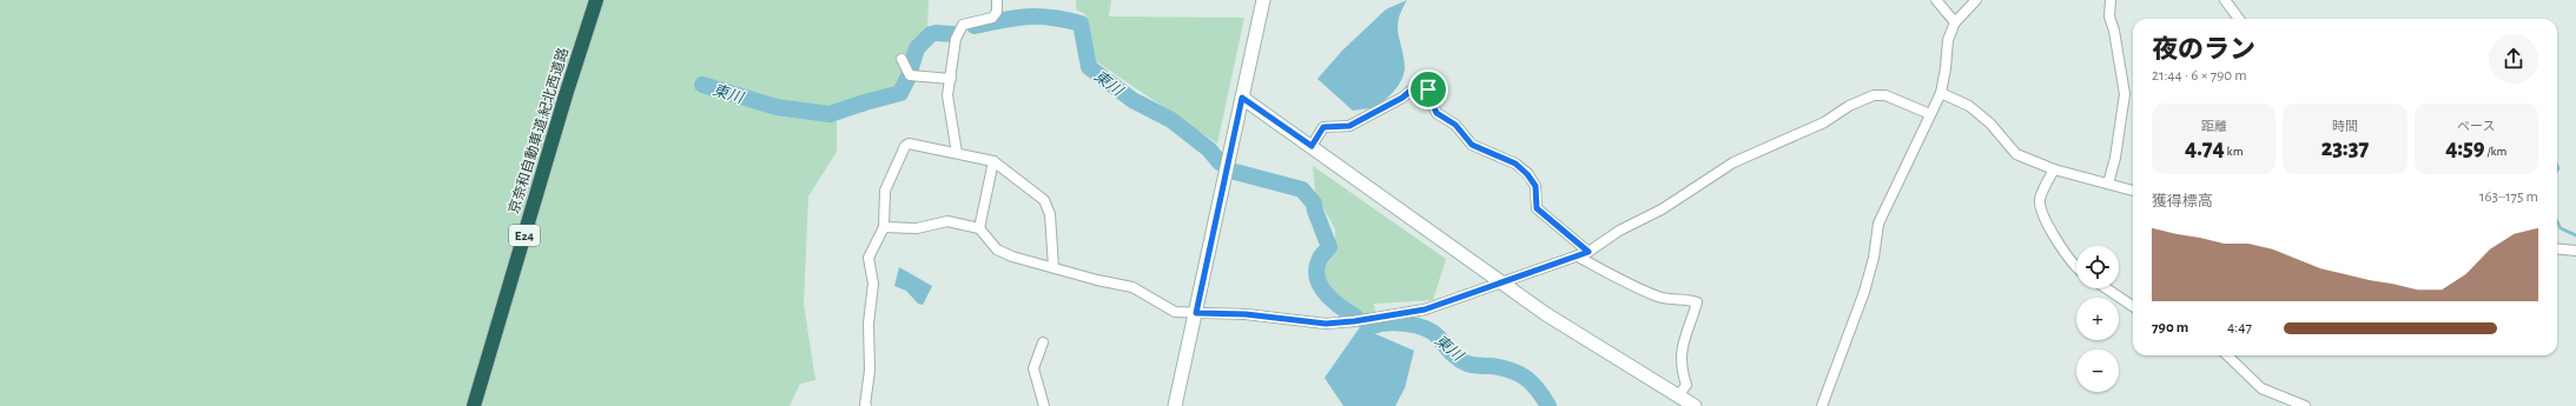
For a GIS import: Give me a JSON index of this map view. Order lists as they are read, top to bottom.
{
  "streets": {
    "highway": ["京奈和自動車道;紀北西道路", "E24"]
  },
  "water": ["東川"],
  "page": {
    "heading": ["夜のラン", "21:44 · 6 × 790 m"],
    "stats": [
      ["距離", "4.74 km"],
      ["時間", "23:37"],
      ["ペース", "4:59 /km"]
    ],
    "chart": ["獲得標高", "163–175 m"],
    "map_buttons": ["+", "−"],
    "list": [
      {
        "name": "790 m",
        "note": "4:47"
      }
    ]
  }
}
